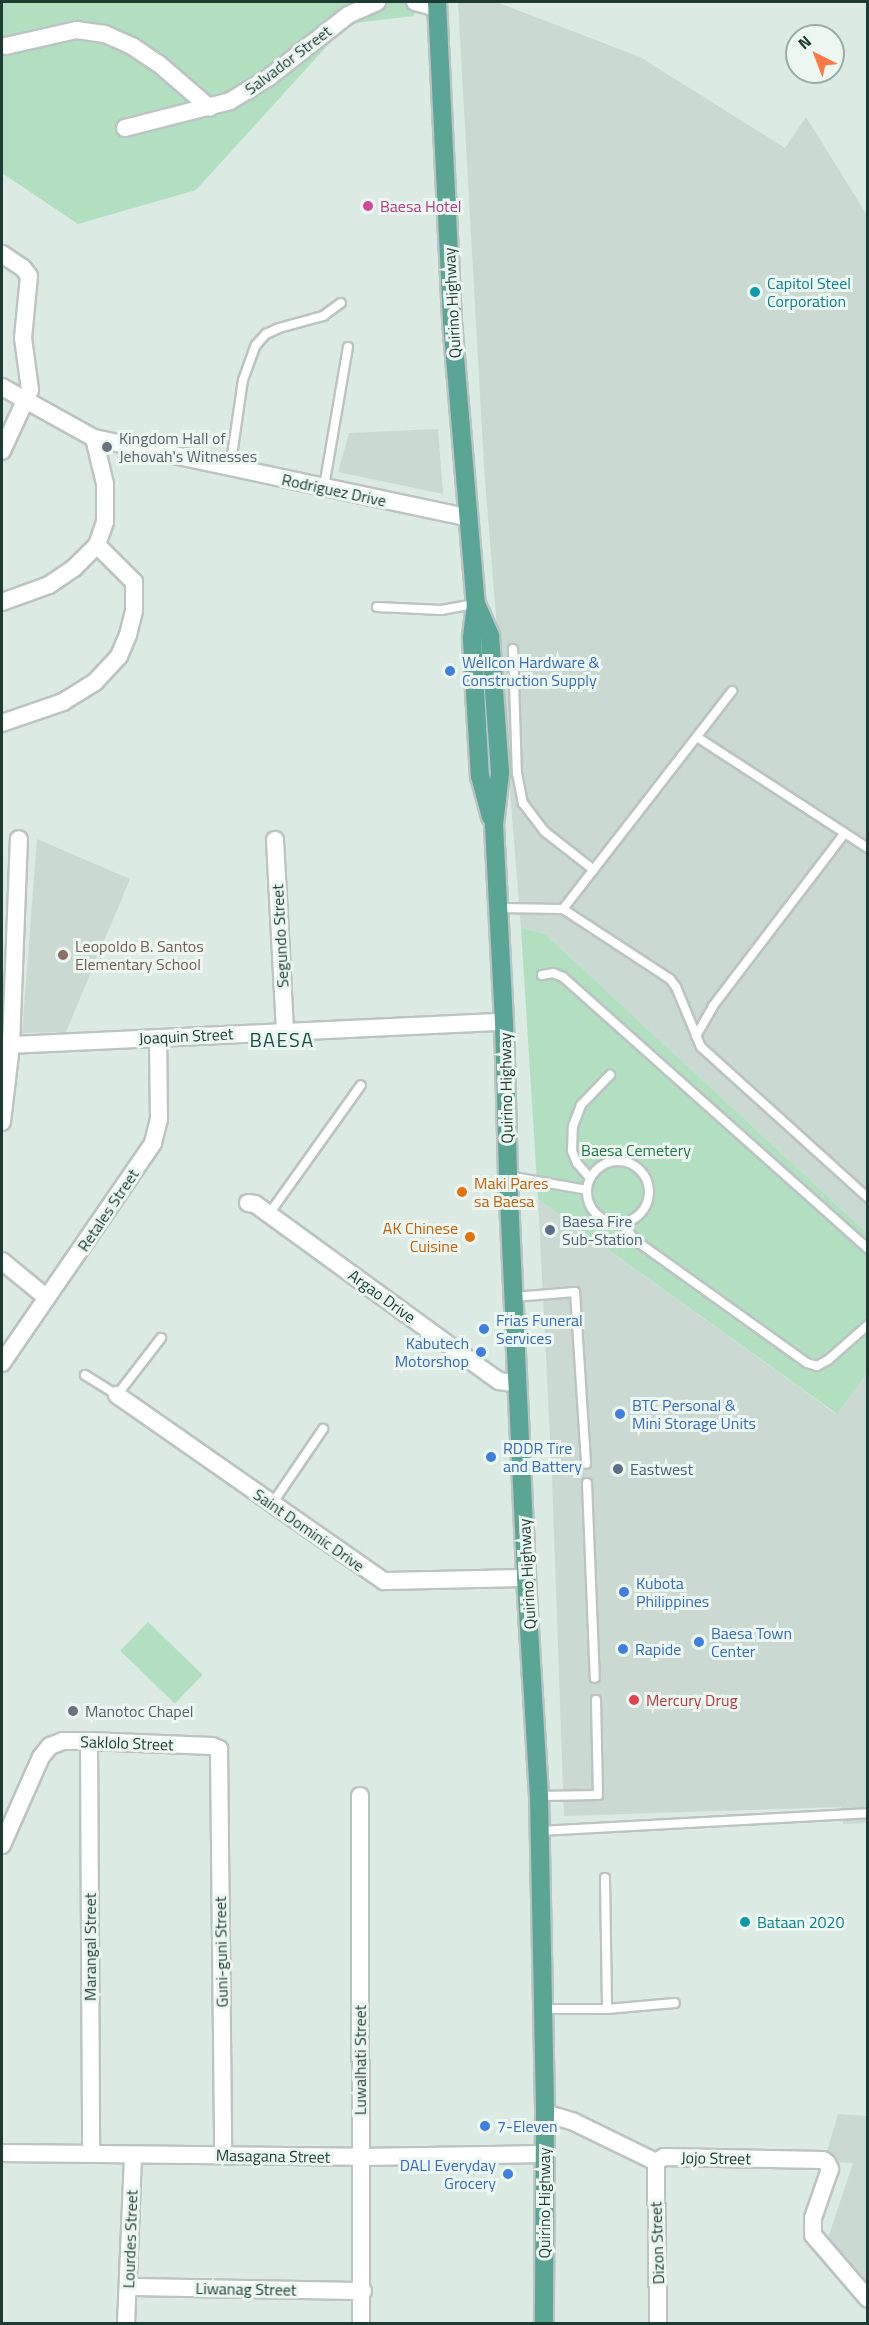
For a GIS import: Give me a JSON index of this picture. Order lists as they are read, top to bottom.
{
  "streets": {
    "main road": ["Quirino Highway"],
    "street": [
      "Salvador Street",
      "Rodriguez Drive",
      "Segundo Street",
      "Joaquin Street",
      "Retales Street",
      "Argao Drive",
      "Saint Dominic Drive",
      "Saklolo Street",
      "Marangal Street",
      "Guni-guni Street",
      "Luwalhati Street",
      "Masagana Street",
      "Jojo Street",
      "Lourdes Street",
      "Dizon Street",
      "Liwanag Street"
    ]
  },
  "crossings": [
    ["Quirino Highway", "Rodriguez Drive"],
    ["Quirino Highway", "Joaquin Street"],
    ["Quirino Highway", "Argao Drive"],
    ["Quirino Highway", "Saint Dominic Drive"],
    ["Quirino Highway", "Masagana Street"],
    ["Quirino Highway", "Jojo Street"],
    ["Segundo Street", "Joaquin Street"],
    ["Joaquin Street", "Retales Street"],
    ["Saklolo Street", "Marangal Street"],
    ["Saklolo Street", "Guni-guni Street"],
    ["Marangal Street", "Masagana Street"],
    ["Guni-guni Street", "Masagana Street"],
    ["Luwalhati Street", "Masagana Street"],
    ["Luwalhati Street", "Liwanag Street"],
    ["Masagana Street", "Lourdes Street"],
    ["Jojo Street", "Dizon Street"],
    ["Lourdes Street", "Liwanag Street"]
  ],
  "districts": ["BAESA"],
  "parks": ["Baesa Cemetery"],
  "places": [
    "Baesa Hotel",
    "Capitol Steel Corporation",
    "Kingdom Hall of Jehovah's Witnesses",
    "Wellcon Hardware & Construction Supply",
    "Leopoldo B. Santos Elementary School",
    "Maki Pares sa Baesa",
    "Baesa Fire Sub-Station",
    "AK Chinese Cuisine",
    "Frias Funeral Services",
    "Kabutech Motorshop",
    "BTC Personal & Mini Storage Units",
    "RDDR Tire and Battery",
    "Eastwest",
    "Kubota Philippines",
    "Baesa Town Center",
    "Rapide",
    "Mercury Drug",
    "Manotoc Chapel",
    "Bataan 2020",
    "7-Eleven",
    "DALI Everyday Grocery"
  ],
  "north": "top left"
}
